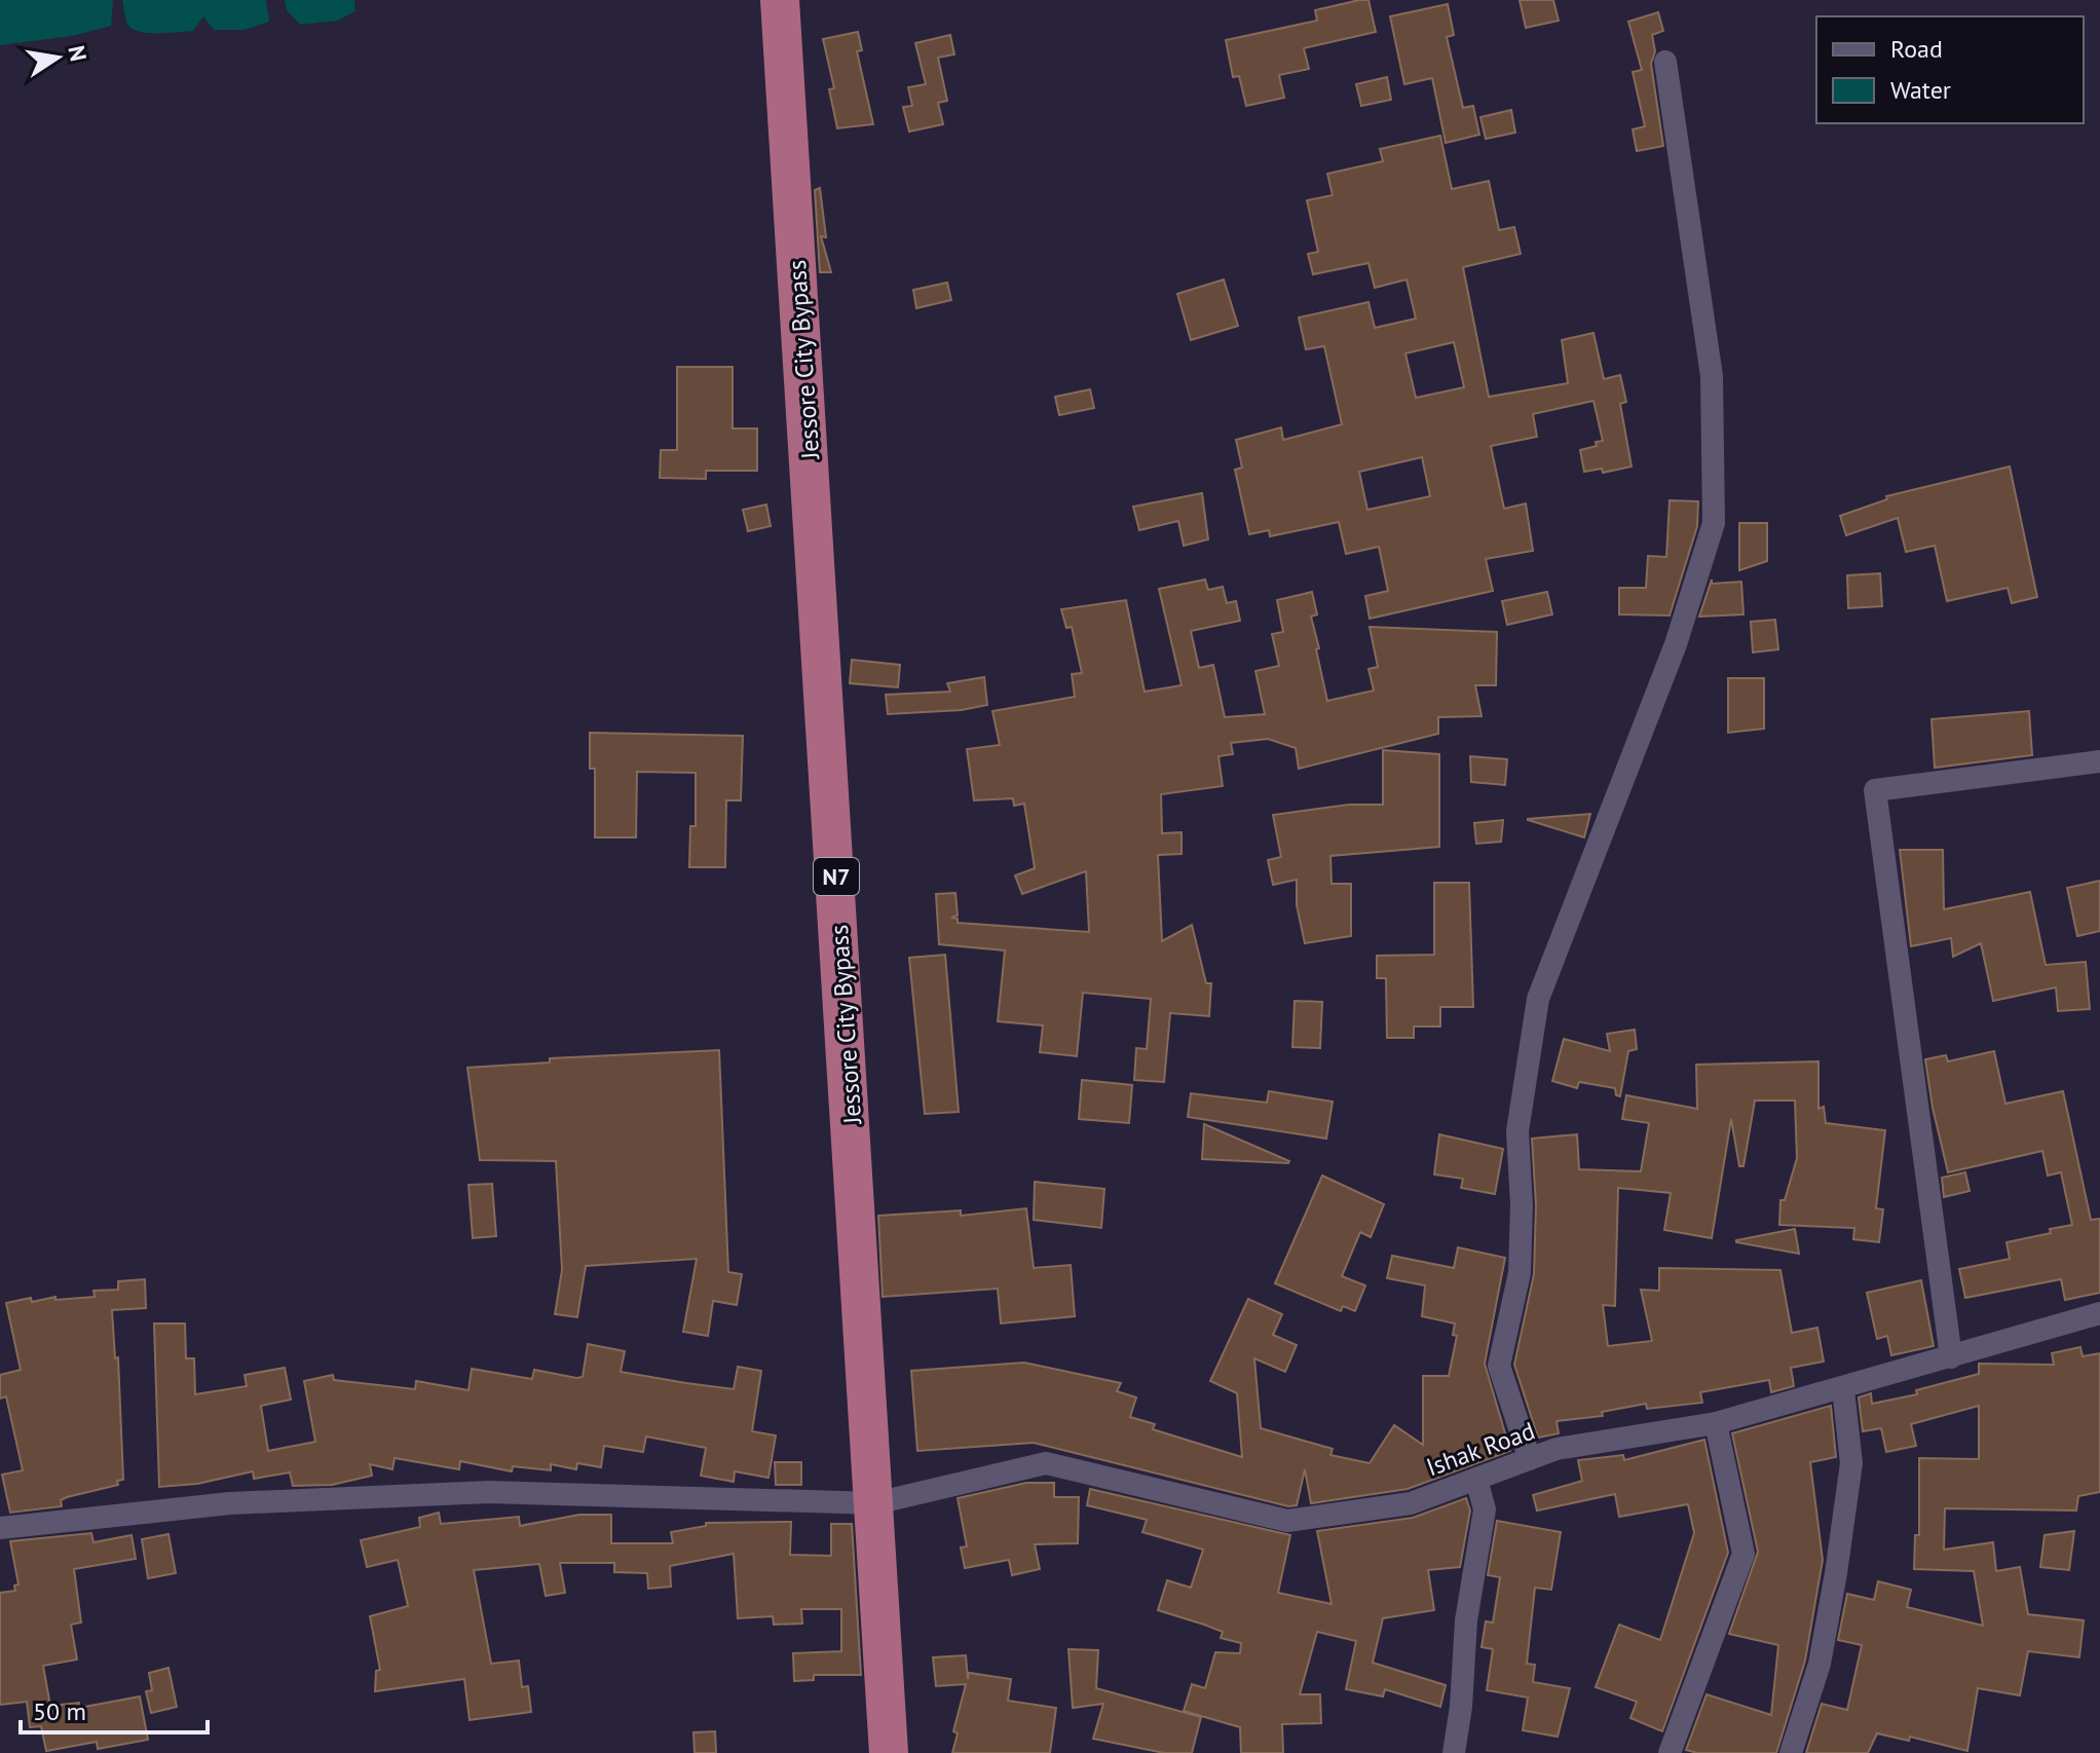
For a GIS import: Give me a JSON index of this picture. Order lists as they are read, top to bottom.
{
  "streets": {
    "highway": ["Jessore City Bypass", "N7"],
    "street": ["Ishak Road"]
  },
  "crossings": [
    ["Jessore City Bypass", "Ishak Road"]
  ],
  "legend": ["Road", "Water"],
  "scale_bar": "50 m",
  "north": "right"
}
